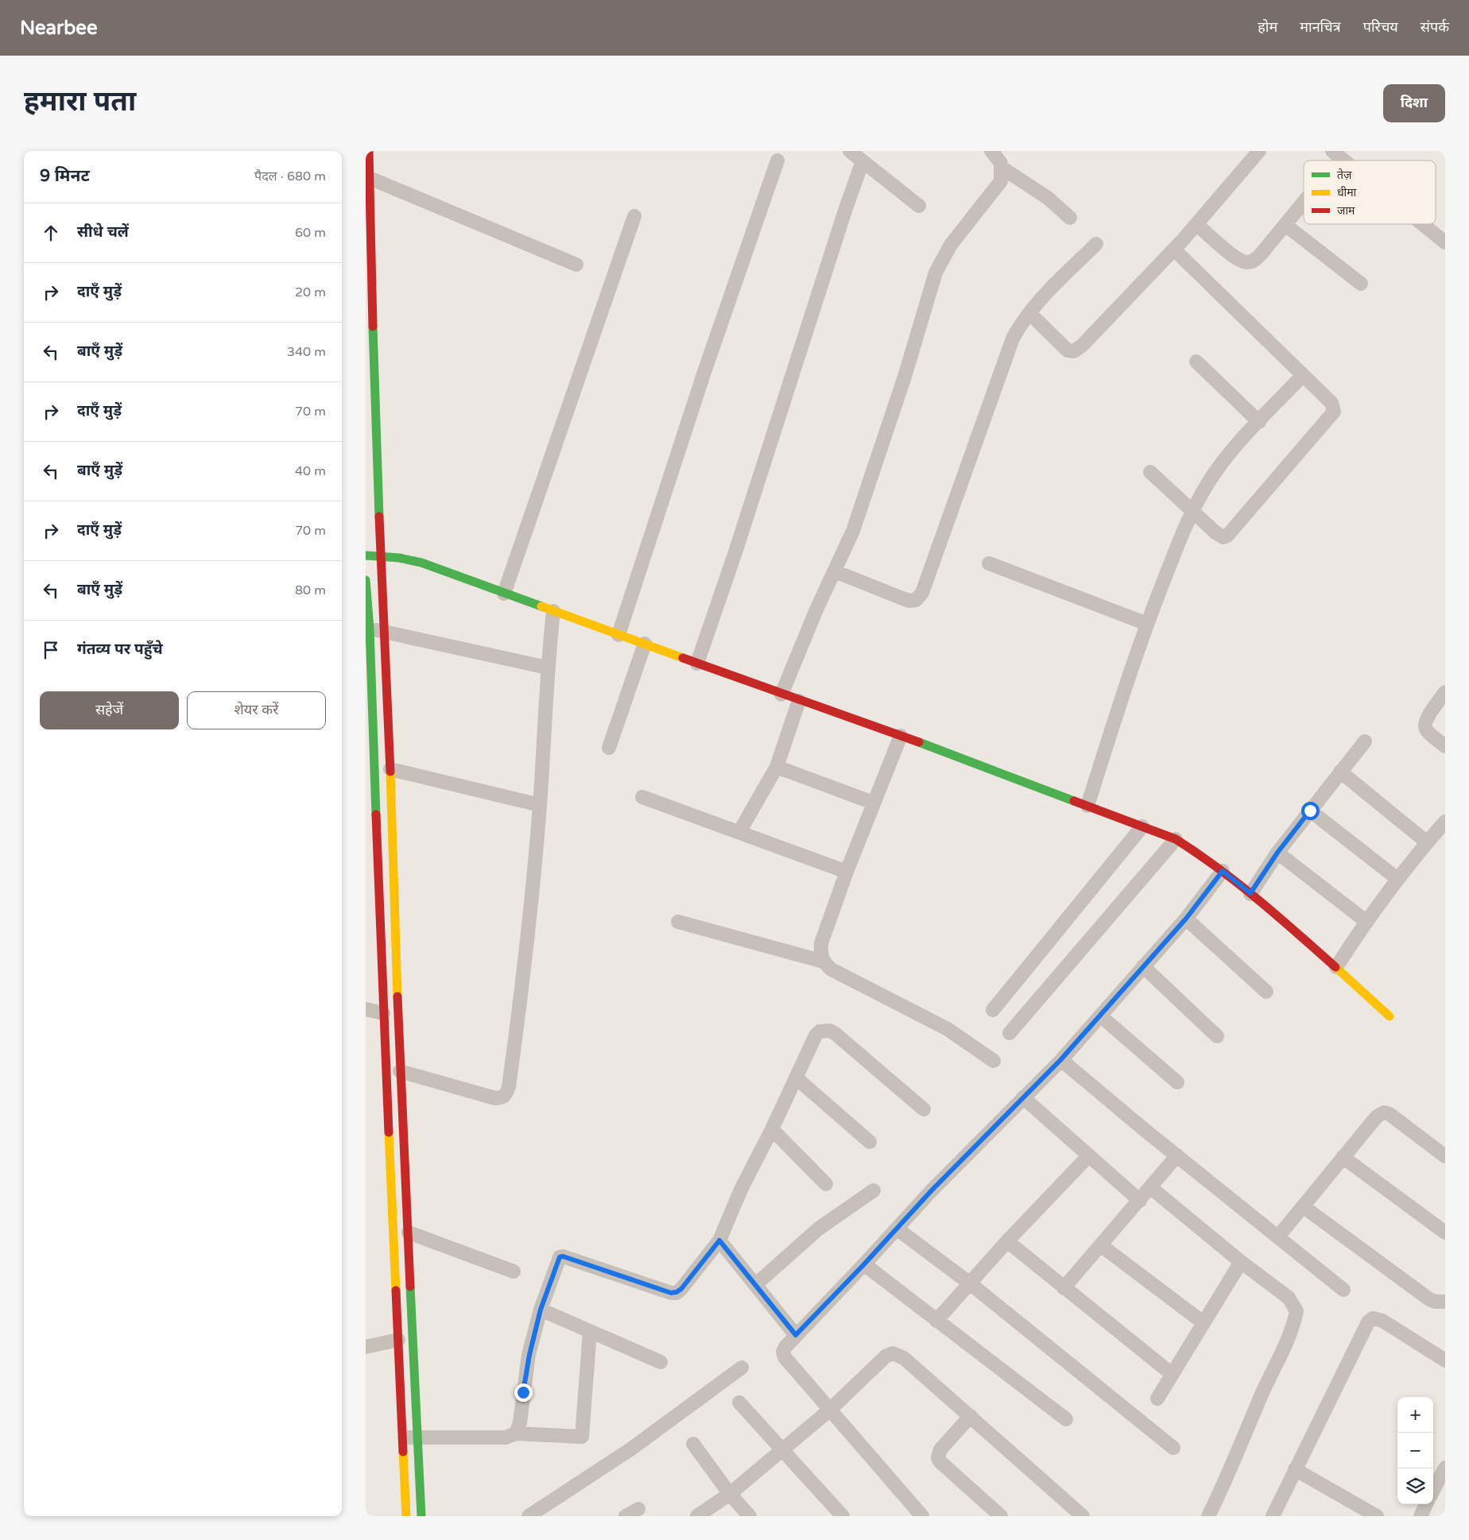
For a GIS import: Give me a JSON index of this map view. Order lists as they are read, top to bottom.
{
  "legend": ["तेज़", "धीमा", "जाम"],
  "page": {
    "header": "Nearbee",
    "nav": [
      "होम",
      "मानचित्र",
      "परिचय",
      "संपर्क"
    ],
    "buttons": [
      "दिशा",
      ["सहेजें", "शेयर करें"]
    ],
    "title": "हमारा पता",
    "heading": ["9 मिनट", "पैदल · 680 m"],
    "list": [
      ["सीधे चलें", "60 m"],
      ["दाएँ मुड़ें", "20 m"],
      ["बाएँ मुड़ें", "340 m"],
      ["दाएँ मुड़ें", "70 m"],
      ["बाएँ मुड़ें", "40 m"],
      ["दाएँ मुड़ें", "70 m"],
      ["बाएँ मुड़ें", "80 m"],
      "गंतव्य पर पहुँचे"
    ],
    "map_buttons": ["+", "−"]
  }
}
